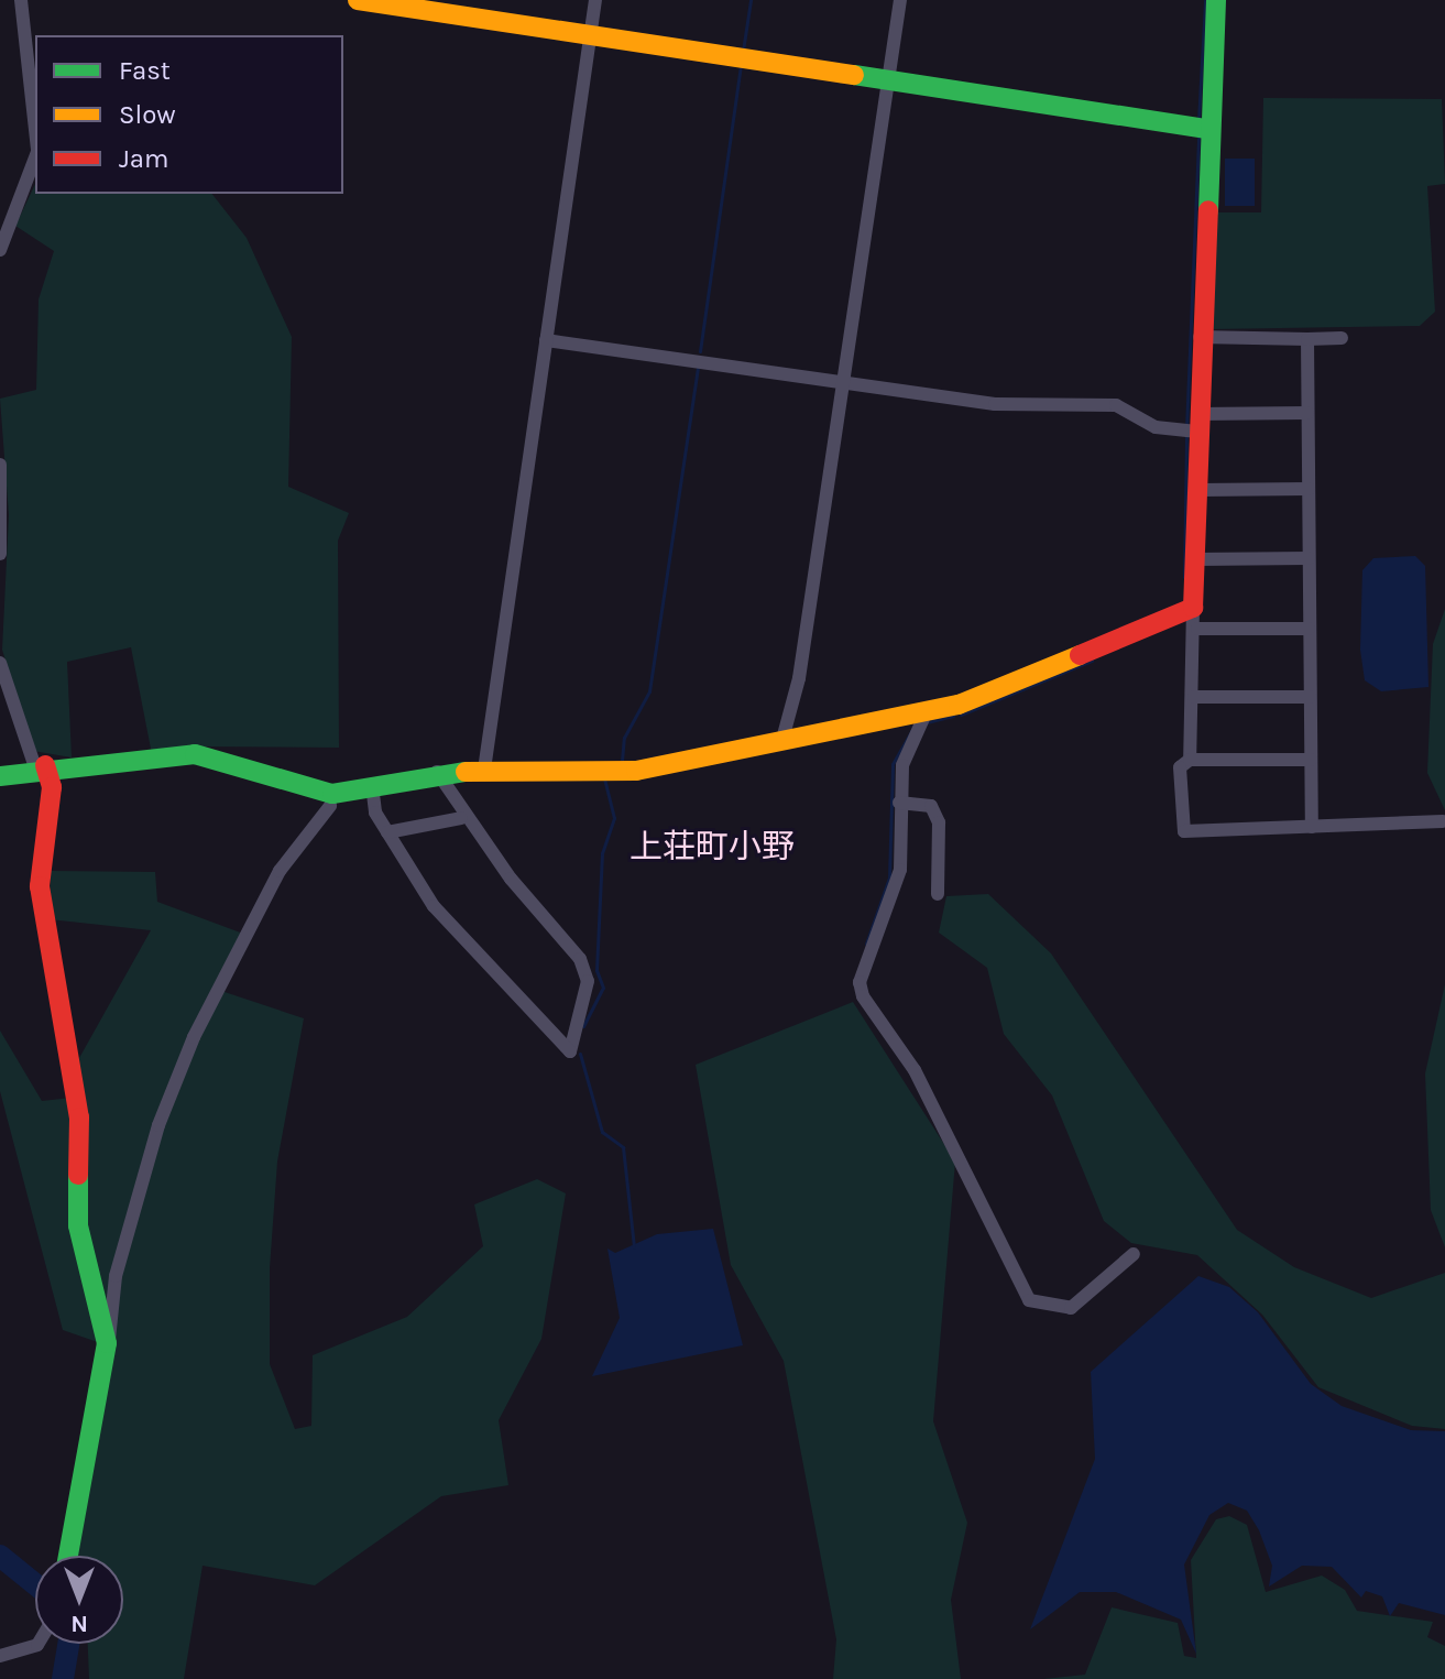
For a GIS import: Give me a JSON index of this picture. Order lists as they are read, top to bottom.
{
  "districts": ["上荘町小野"],
  "legend": ["Fast", "Slow", "Jam"],
  "north": "bottom"
}
